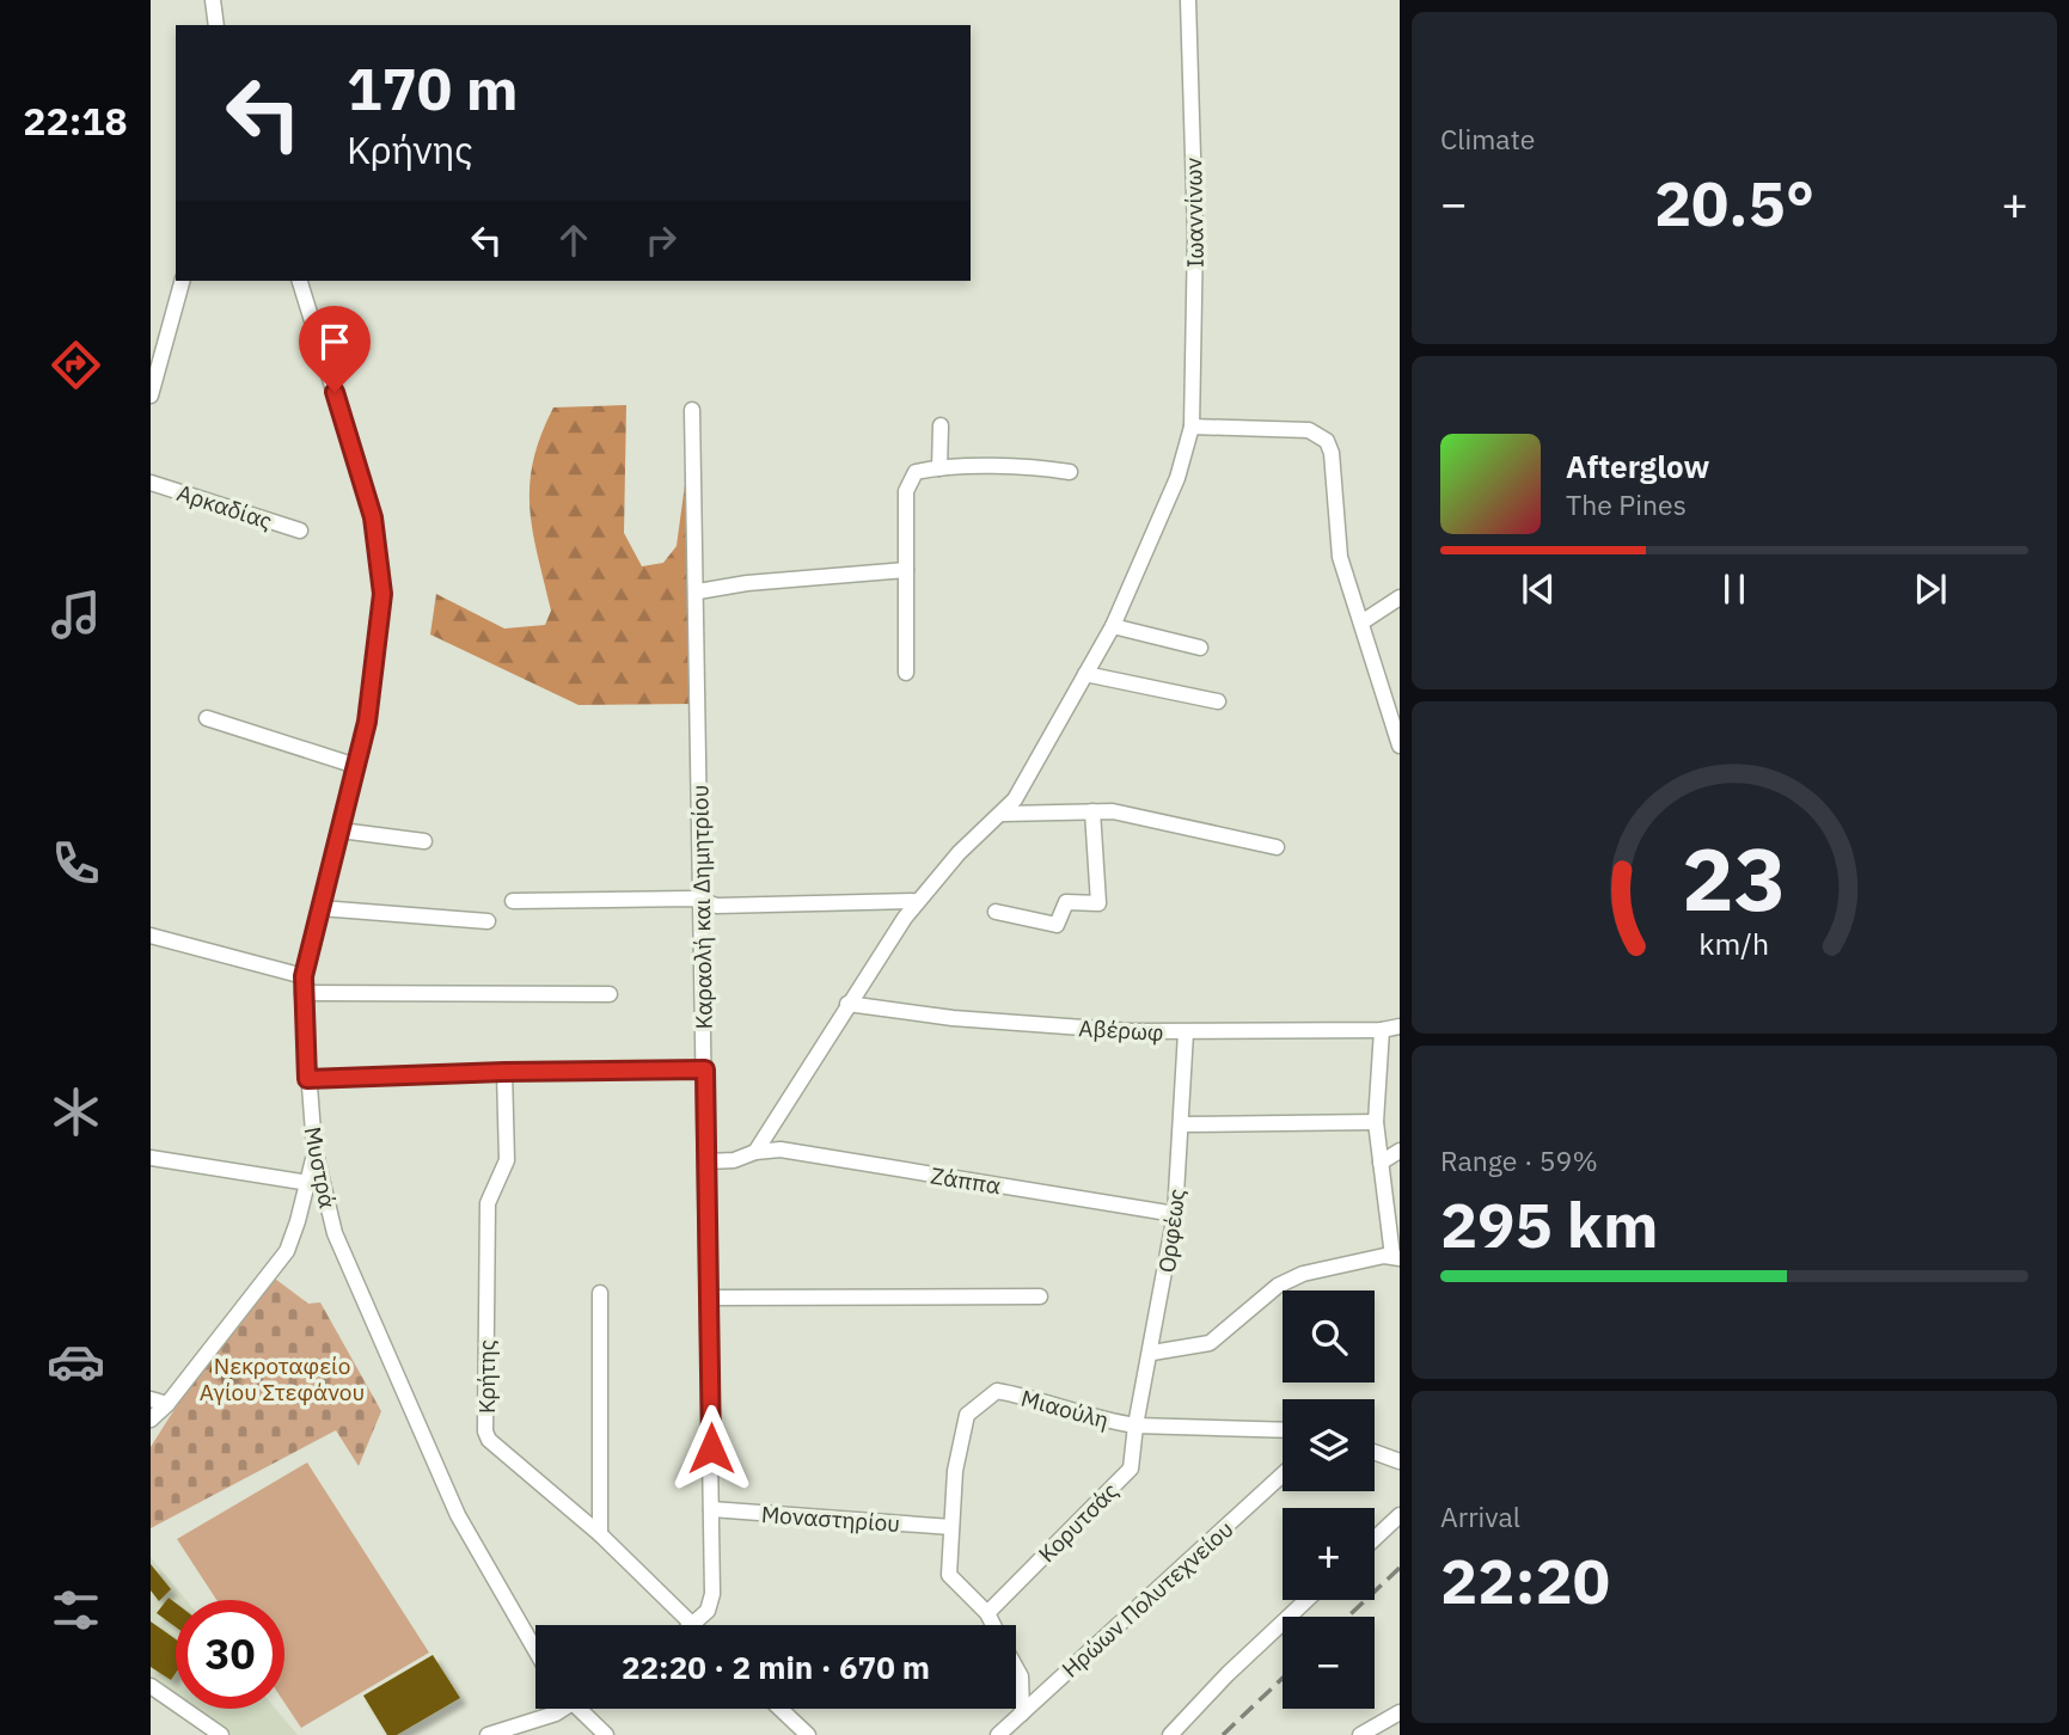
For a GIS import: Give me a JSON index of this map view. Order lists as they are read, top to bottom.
{
  "streets": {
    "street": [
      "Ιωαννίνων",
      "Αρκαδίας",
      "Καραολή και Δημητρίου",
      "Αβέρωφ",
      "Μυστρά",
      "Ζάππα",
      "Ορφέως",
      "Κρήτης",
      "Μιαούλη",
      "Μοναστηρίου",
      "Κορυτσάς",
      "Ηρώων Πολυτεχνείου"
    ]
  },
  "crossings": [
    ["Ιωαννίνων", "Αβέρωφ"],
    ["Ιωαννίνων", "Ζάππα"],
    ["Καραολή και Δημητρίου", "Ζάππα"],
    ["Καραολή και Δημητρίου", "Μοναστηρίου"],
    ["Αβέρωφ", "Ορφέως"],
    ["Ζάππα", "Ορφέως"],
    ["Ορφέως", "Μιαούλη"],
    ["Ορφέως", "Κορυτσάς"],
    ["Μιαούλη", "Μοναστηρίου"],
    ["Μιαούλη", "Κορυτσάς"]
  ],
  "parks": ["Νεκροταφείο Αγίου Στεφάνου"],
  "page": {
    "tabs": "22:18",
    "tile": [
      "Climate",
      ["Range · 59%", "295 km"],
      ["Arrival", "22:20"]
    ],
    "turn": ["170 m", "Κρήνης"],
    "heat": ["−", "20.5°", "+"],
    "song": ["Afterglow", "The Pines"],
    "map_buttons": ["+", "−"],
    "limit": "30",
    "trip": "22:20 · 2 min · 670 m",
    "gauge": ["23", "km/h"]
  }
}
